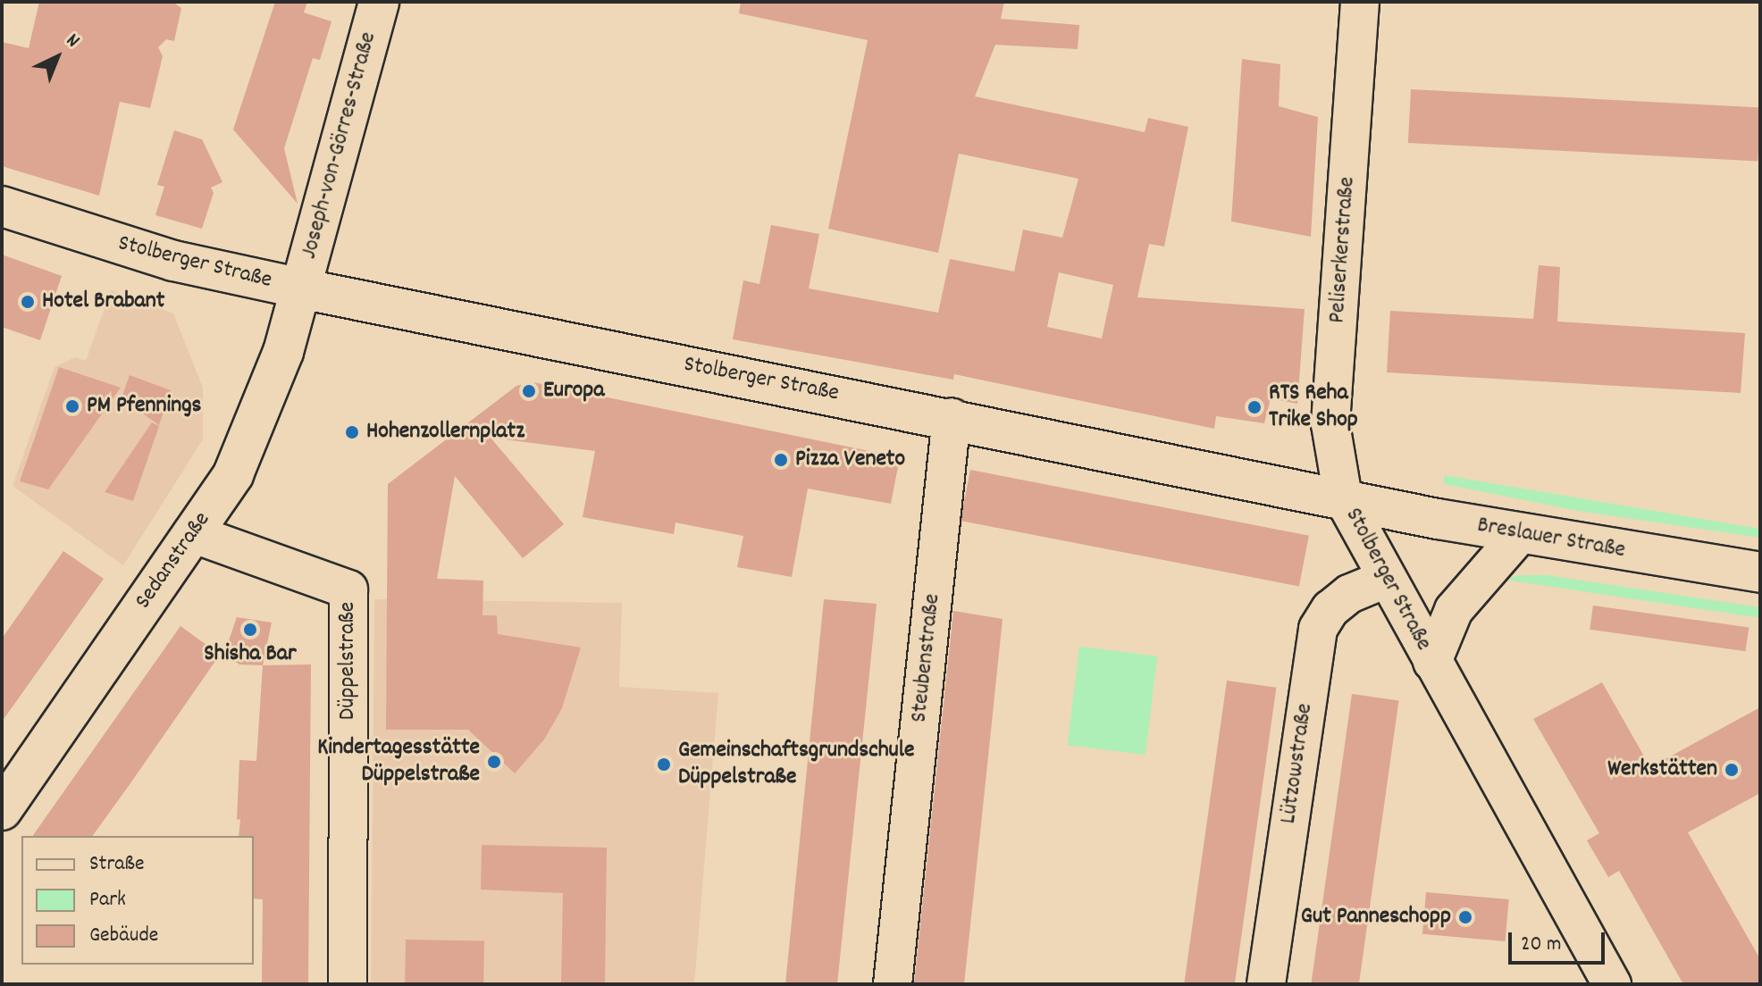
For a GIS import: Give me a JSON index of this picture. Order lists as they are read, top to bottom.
{
  "streets": {
    "main road": [
      "Joseph-von-Görres-Straße",
      "Stolberger Straße",
      "Breslauer Straße",
      "Sedanstraße"
    ],
    "street": [
      "Peliserkerstraße",
      "Steubenstraße",
      "Düppelstraße",
      "Lützowstraße"
    ]
  },
  "crossings": [
    ["Joseph-von-Görres-Straße", "Stolberger Straße"],
    ["Joseph-von-Görres-Straße", "Sedanstraße"],
    ["Peliserkerstraße", "Stolberger Straße"],
    ["Peliserkerstraße", "Breslauer Straße"],
    ["Stolberger Straße", "Breslauer Straße"],
    ["Stolberger Straße", "Sedanstraße"],
    ["Stolberger Straße", "Steubenstraße"],
    ["Stolberger Straße", "Lützowstraße"],
    ["Sedanstraße", "Düppelstraße"]
  ],
  "places": [
    "Hotel Brabant",
    "Europa",
    "PM Pfennings",
    "RTS Reha Trike Shop",
    "Hohenzollernplatz",
    "Pizza Veneto",
    "Shisha Bar",
    "Kindertagesstätte Düppelstraße",
    "Gemeinschaftsgrundschule Düppelstraße",
    "Werkstätten",
    "Gut Panneschopp"
  ],
  "legend": ["Straße", "Park", "Gebäude"],
  "scale_bar": "20 m",
  "north": "top right"
}
